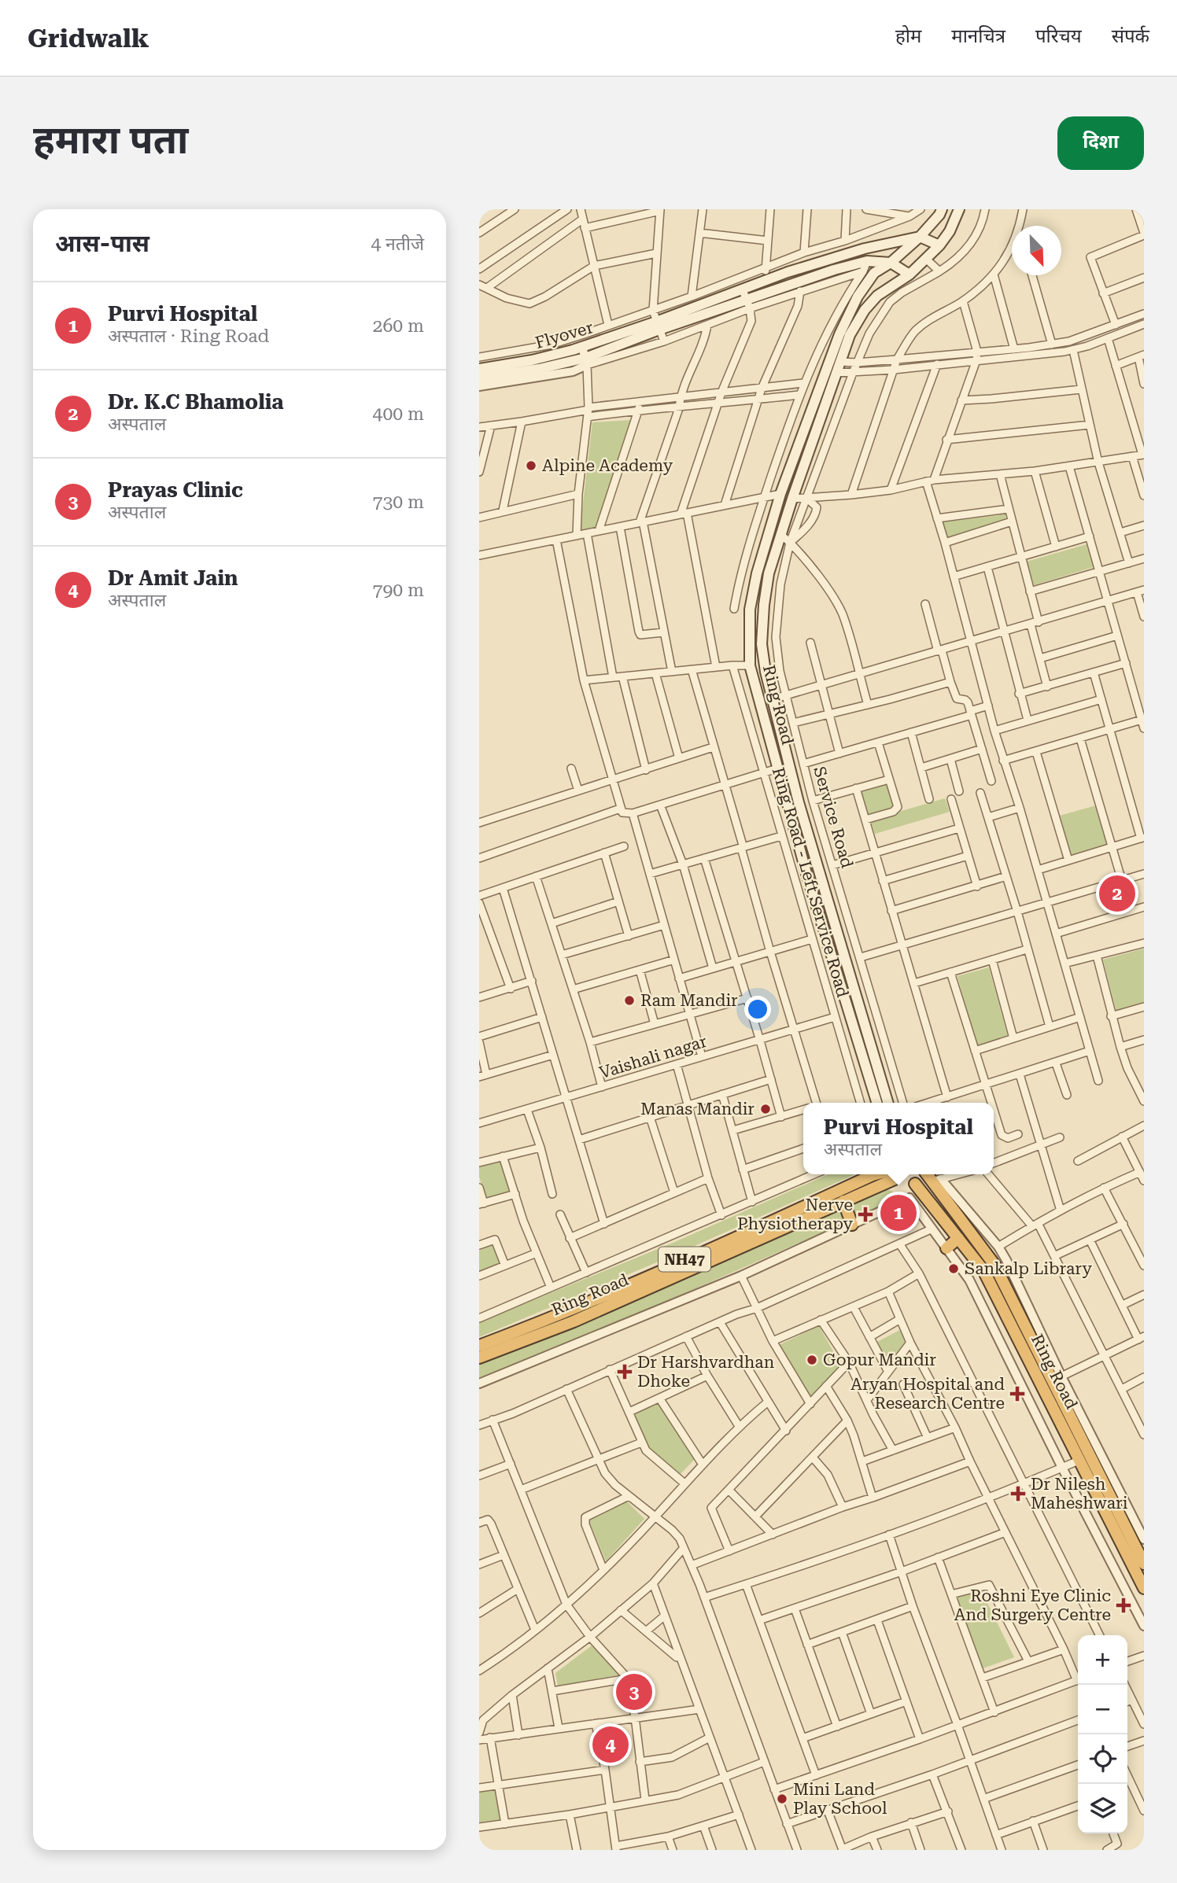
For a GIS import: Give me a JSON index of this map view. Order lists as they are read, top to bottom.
{
  "streets": {
    "highway": ["Ring Road", "NH47"],
    "main road": ["Flyover"],
    "street": ["Service Road", "Ring Road - Left Service Road", "Vaishali nagar"]
  },
  "crossings": [
    ["Ring Road - Left Service Road", "Vaishali nagar"]
  ],
  "places": {
    "other": [
      "Alpine Academy",
      "Ram Mandir",
      "Manas Mandir",
      "Sankalp Library",
      "Gopur Mandir",
      "Mini Land Play School"
    ],
    "health": [
      "Nerve Physiotherapy",
      "Dr Harshvardhan Dhoke",
      "Aryan Hospital and Research Centre",
      "Dr Nilesh Maheshwari",
      "Roshni Eye Clinic And Surgery Centre"
    ]
  },
  "north": "bottom right",
  "page": {
    "header": "Gridwalk",
    "nav": [
      "होम",
      "मानचित्र",
      "परिचय",
      "संपर्क"
    ],
    "buttons": "दिशा",
    "title": "हमारा पता",
    "heading": ["आस-पास", "4 नतीजे"],
    "list": [
      {
        "mark": "1",
        "name": "Purvi Hospital",
        "note": "अस्पताल · Ring Road",
        "value": "260 m"
      },
      {
        "mark": "2",
        "name": "Dr. K.C Bhamolia",
        "note": "अस्पताल",
        "value": "400 m"
      },
      {
        "mark": "3",
        "name": "Prayas Clinic",
        "note": "अस्पताल",
        "value": "730 m"
      },
      {
        "mark": "4",
        "name": "Dr Amit Jain",
        "note": "अस्पताल",
        "value": "790 m"
      }
    ],
    "pins": [
      "2",
      "1",
      "3",
      "4"
    ],
    "popup": ["Purvi Hospital", "अस्पताल"],
    "map_buttons": ["+", "−"]
  }
}
